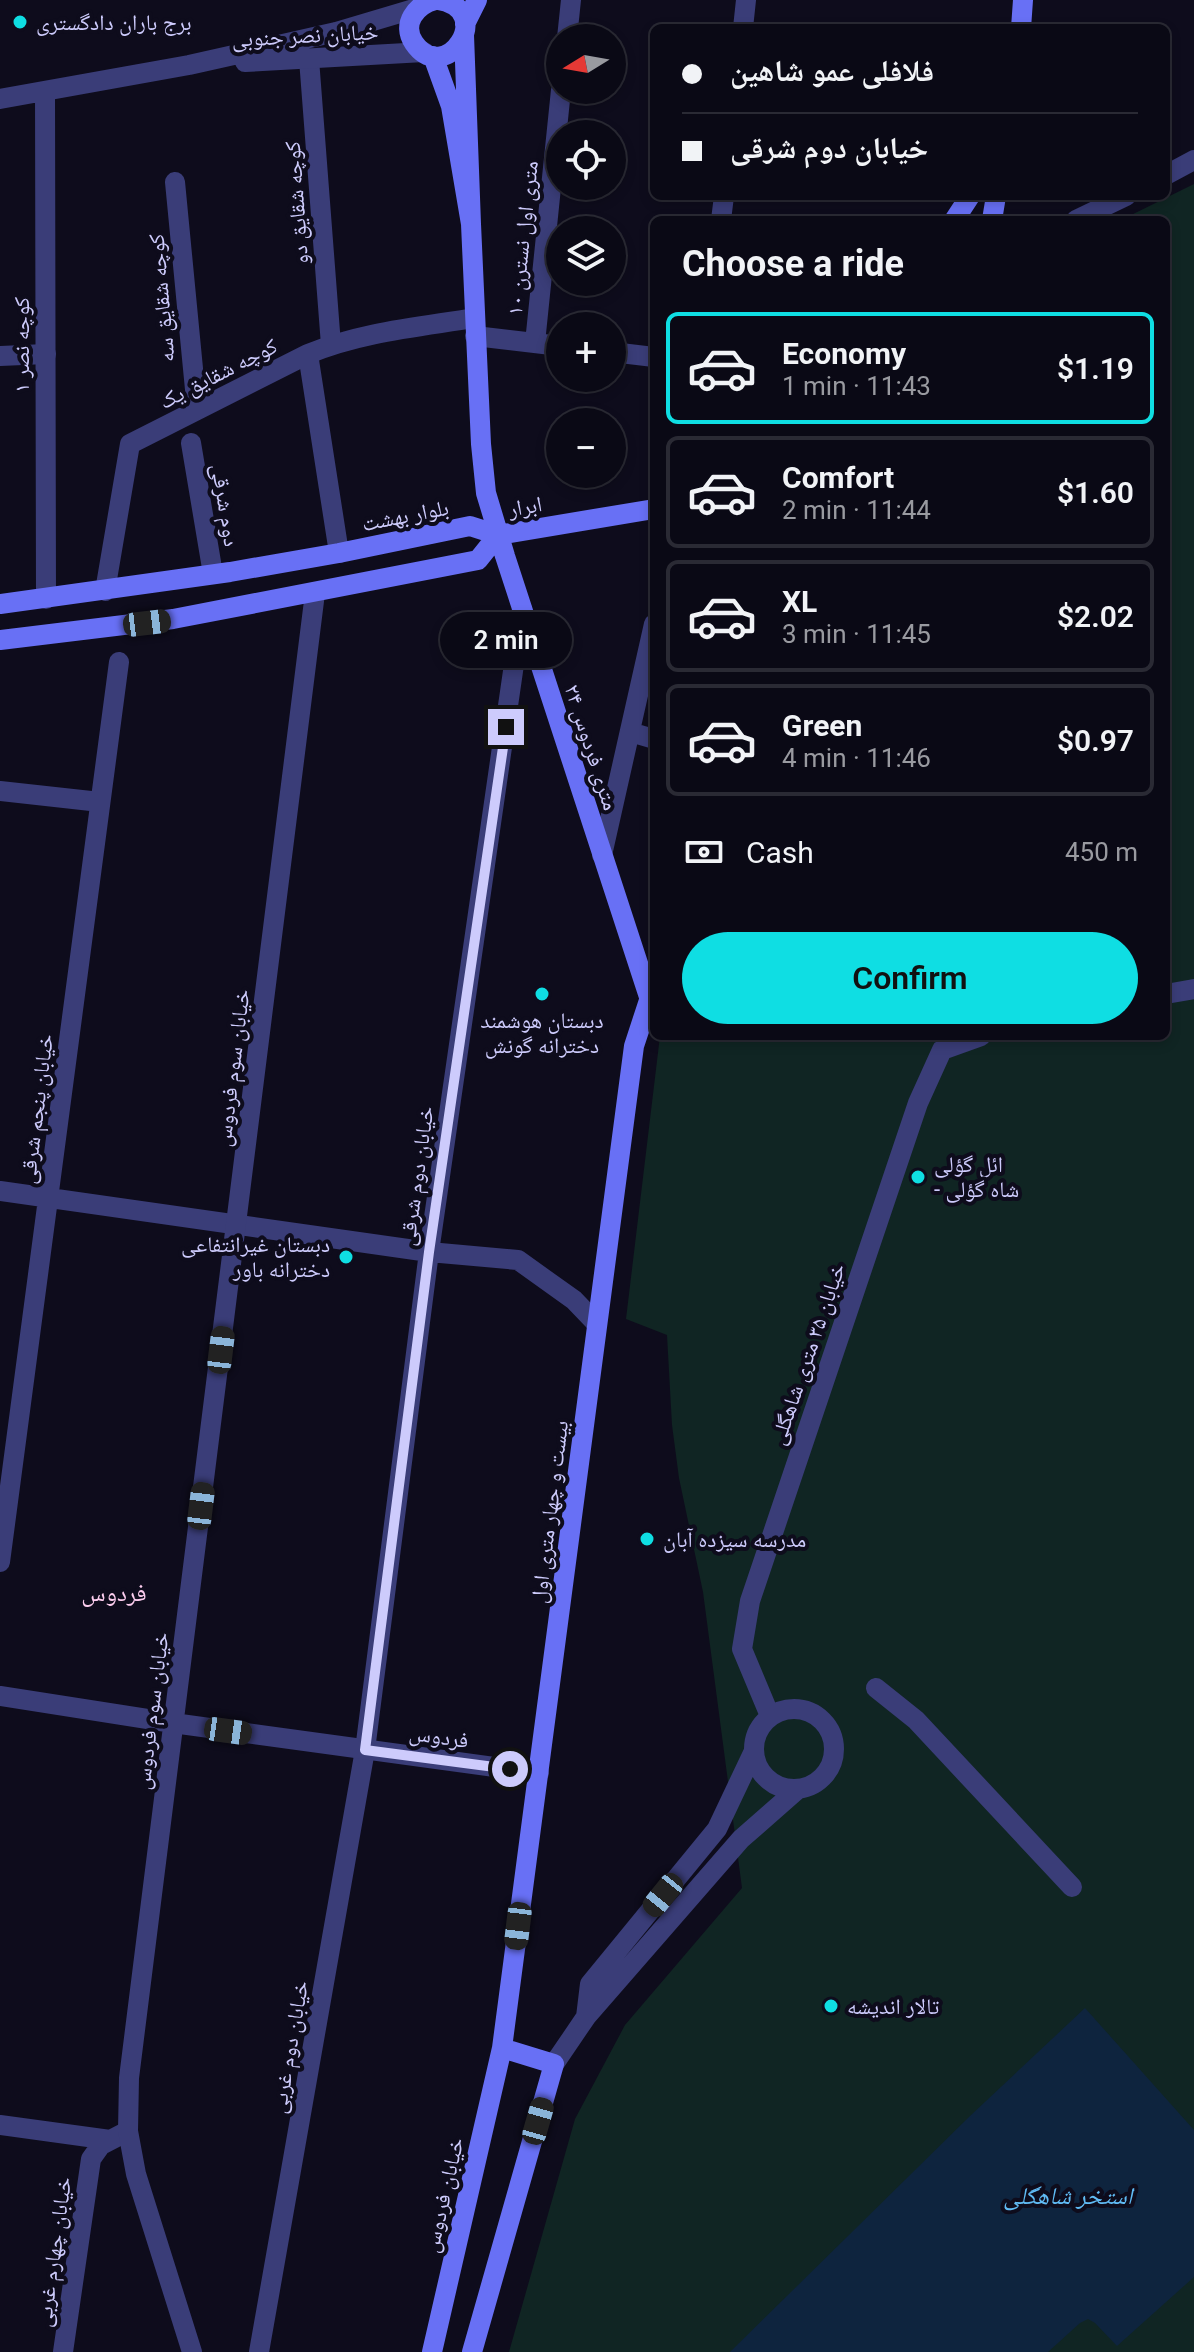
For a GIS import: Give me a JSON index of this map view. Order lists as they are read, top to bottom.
{
  "streets": {
    "main road": [
      "ابرار",
      "بلوار بهشت",
      "۲۴ متری فردوس",
      "بیست و چهار متری اول",
      "خیابان فردوس"
    ],
    "street": [
      "خیابان نصر جنوبی",
      "کوچه شقایق دو",
      "۱۰ متری اول نسترن",
      "کوچه شقایق سه",
      "کوچه نصر ۱",
      "کوچه شقایق یک",
      "دوم شرقی",
      "خیابان سوم فردوس",
      "خیابان پنجم شرقی",
      "خیابان دوم شرقی",
      "خیابان ۳۵ متری شاهگلی",
      "فردوس",
      "خیابان دوم غربی",
      "خیابان چهارم غربی"
    ]
  },
  "crossings": [
    ["خیابان نصر جنوبی", "کوچه شقایق دو"],
    ["خیابان نصر جنوبی", "کوچه نصر ۱"],
    ["خیابان نصر جنوبی", "۲۴ متری فردوس"],
    ["کوچه شقایق دو", "کوچه شقایق یک"],
    ["۱۰ متری اول نسترن", "کوچه شقایق یک"],
    ["کوچه شقایق سه", "کوچه شقایق یک"],
    ["کوچه نصر ۱", "بلوار بهشت"],
    ["کوچه شقایق یک", "بلوار بهشت"],
    ["کوچه شقایق یک", "۲۴ متری فردوس"],
    ["دوم شرقی", "بلوار بهشت"],
    ["ابرار", "بلوار بهشت"],
    ["ابرار", "۲۴ متری فردوس"],
    ["بلوار بهشت", "۲۴ متری فردوس"],
    ["۲۴ متری فردوس", "خیابان دوم شرقی"],
    ["خیابان سوم فردوس", "فردوس"],
    ["خیابان سوم فردوس", "خیابان چهارم غربی"],
    ["خیابان دوم شرقی", "فردوس"],
    ["خیابان دوم شرقی", "خیابان دوم غربی"],
    ["بیست و چهار متری اول", "فردوس"],
    ["بیست و چهار متری اول", "خیابان فردوس"],
    ["فردوس", "خیابان دوم غربی"]
  ],
  "districts": ["فردوس"],
  "water": ["استخر شاهگلی"],
  "places": [
    "برج باران دادگستری",
    "دبستان هوشمند دخترانه گونش",
    "ائل گؤلی - شاه گؤلی",
    "دبستان غیرانتفاعی دخترانه باور",
    "مدرسه سیزده آبان",
    "تالار اندیشه"
  ],
  "north": "left",
  "page": {
    "map_buttons": ["+", "−"],
    "banner": ["فلافلی عمو شاهین", "خیابان دوم شرقی"],
    "heading": "Choose a ride",
    "list": [
      {
        "name": "Economy",
        "note": "1 min · 11:43",
        "value": "$1.19"
      },
      {
        "name": "Comfort",
        "note": "2 min · 11:44",
        "value": "$1.60"
      },
      {
        "name": "XL",
        "note": "3 min · 11:45",
        "value": "$2.02"
      },
      {
        "name": "Green",
        "note": "4 min · 11:46",
        "value": "$0.97"
      }
    ],
    "bubble": "2 min",
    "pay": ["Cash", "450 m"],
    "buttons": "Confirm"
  }
}
